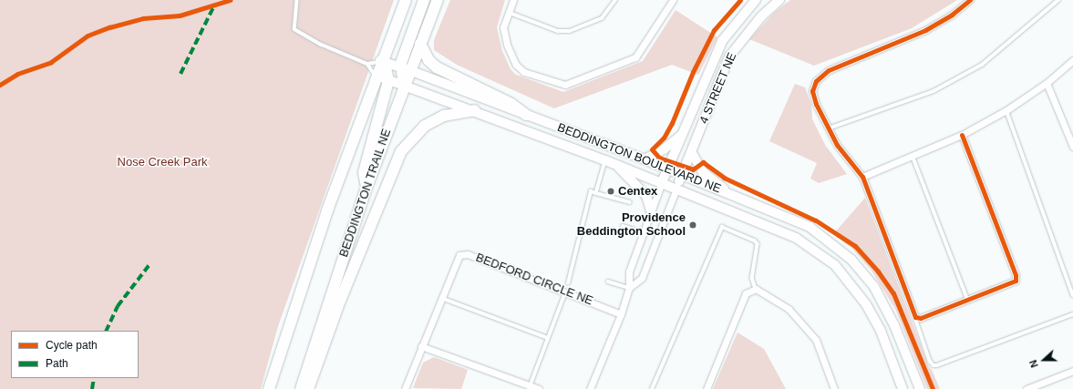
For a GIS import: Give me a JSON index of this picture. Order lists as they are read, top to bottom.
{
  "streets": {
    "main road": ["4 STREET NE", "BEDDINGTON BOULEVARD NE", "BEDDINGTON TRAIL NE"],
    "street": ["BEDFORD CIRCLE NE"]
  },
  "crossings": [
    ["4 STREET NE", "BEDDINGTON BOULEVARD NE"],
    ["BEDDINGTON BOULEVARD NE", "BEDDINGTON TRAIL NE"]
  ],
  "parks": ["Nose Creek Park"],
  "places": ["Centex", "Providence Beddington School"],
  "legend": ["Cycle path", "Path"],
  "north": "left"
}
